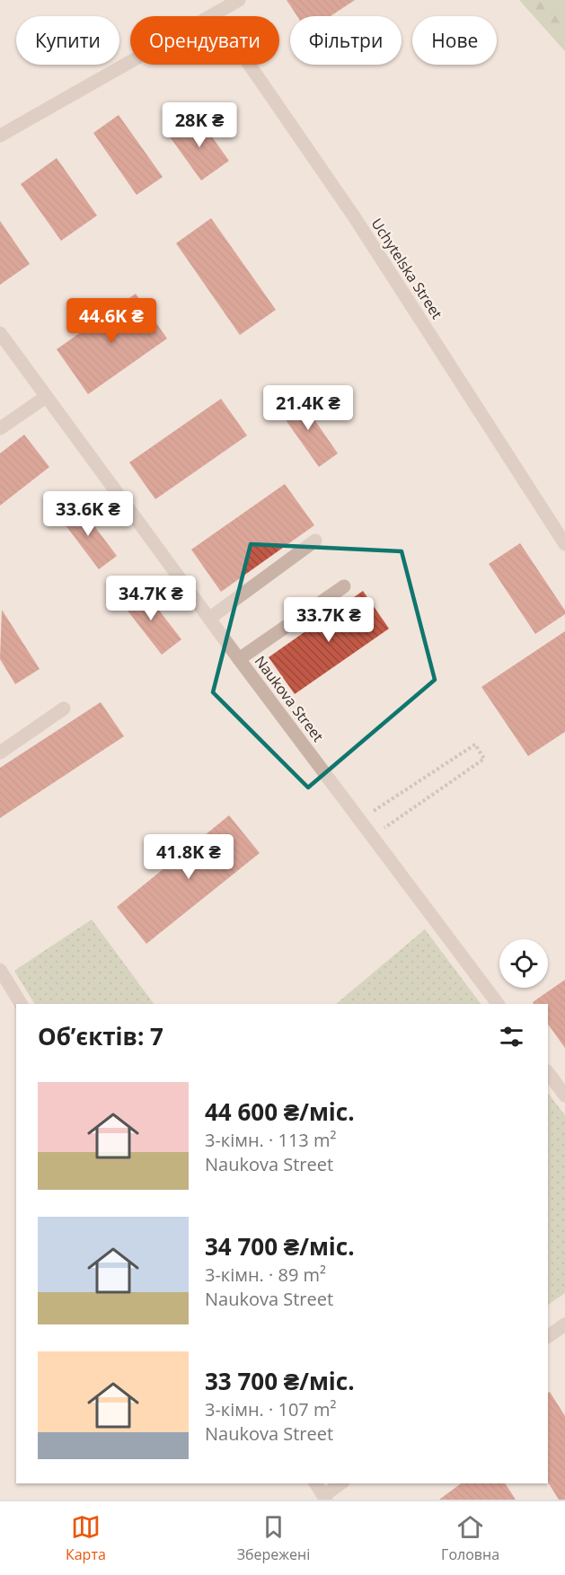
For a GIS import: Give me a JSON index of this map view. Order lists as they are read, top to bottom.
{
  "streets": {
    "street": ["Uchytelska Street", "Naukova Street"]
  },
  "page": {
    "chip": [
      "Купити",
      "Орендувати",
      "Фільтри",
      "Нове"
    ],
    "price": [
      "28K ₴",
      "44.6K ₴",
      "21.4K ₴",
      "33.6K ₴",
      "34.7K ₴",
      "33.7K ₴",
      "41.8K ₴"
    ],
    "heading": "Об’єктів: 7",
    "list": [
      {
        "name": "44 600 ₴/міс.",
        "note": "3-кімн. · 113 m² · Naukova Street"
      },
      {
        "name": "34 700 ₴/міс.",
        "note": "3-кімн. · 89 m² · Naukova Street"
      },
      {
        "name": "33 700 ₴/міс.",
        "note": "3-кімн. · 107 m² · Naukova Street"
      }
    ],
    "tabs": ["Карта", "Збережені", "Головна"]
  }
}
